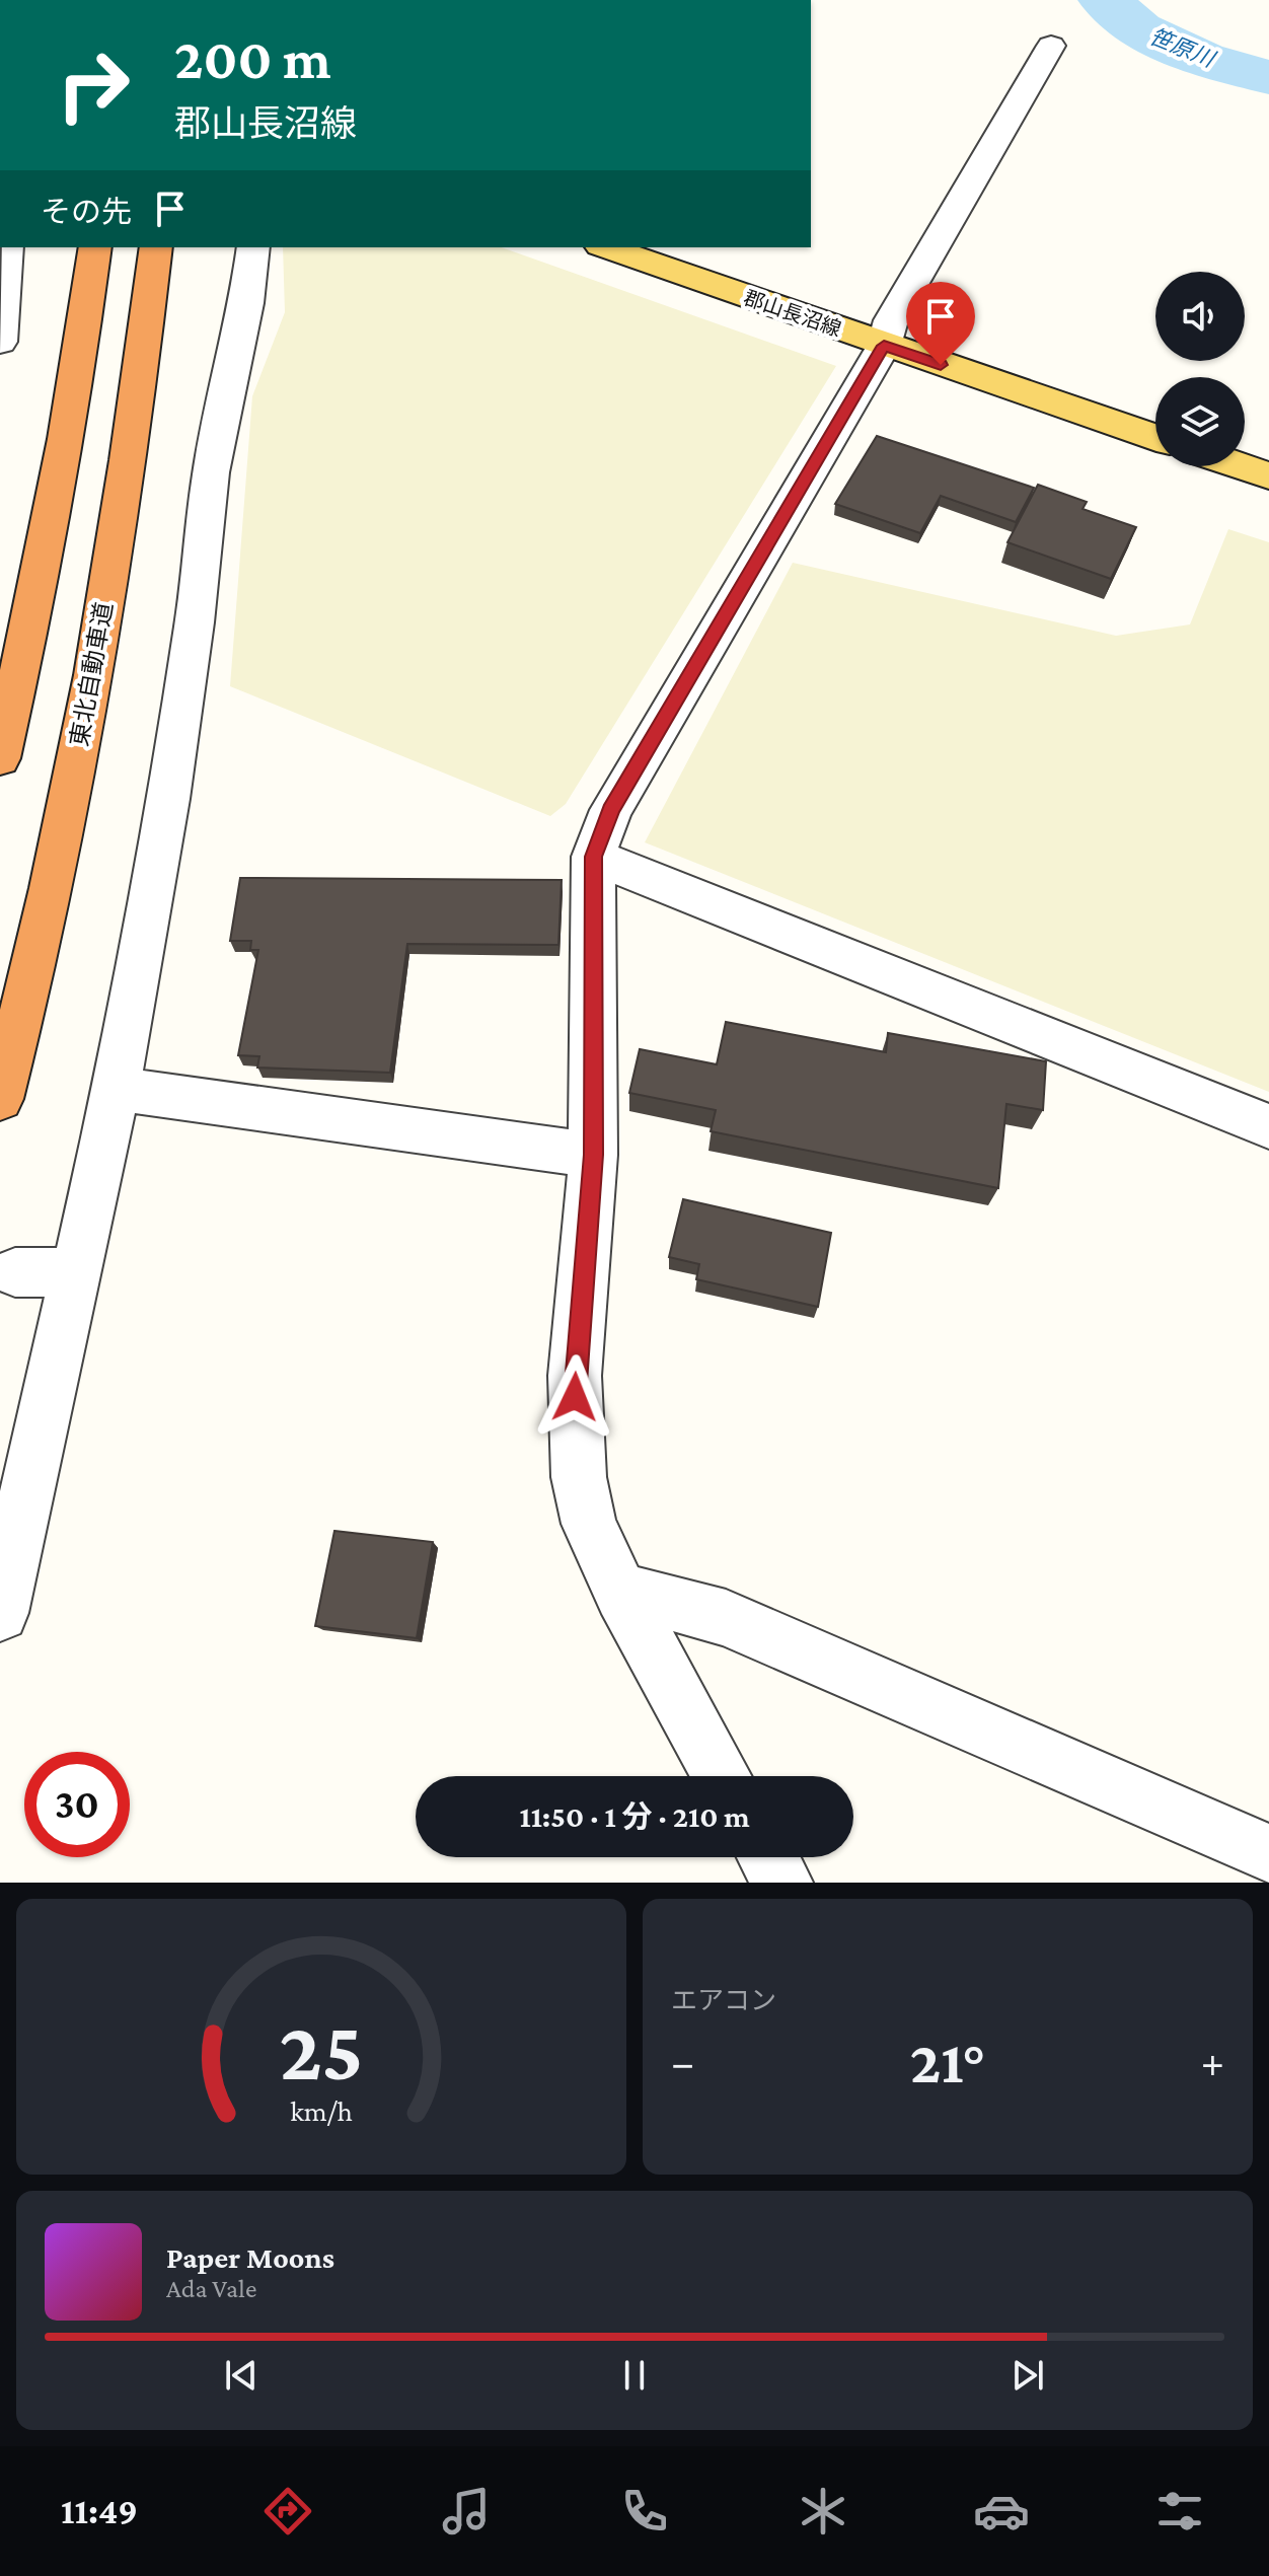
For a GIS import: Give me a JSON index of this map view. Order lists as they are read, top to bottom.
{
  "streets": {
    "highway": ["東北自動車道"],
    "main road": ["郡山長沼線"]
  },
  "water": ["笹原川"],
  "page": {
    "turn": ["200 m", "郡山長沼線"],
    "then": "その先",
    "limit": "30",
    "trip": "11:50 · 1 分 · 210 m",
    "tile": "エアコン",
    "heat": ["−", "21°", "+"],
    "song": ["Paper Moons", "Ada Vale"],
    "tabs": "11:49",
    "gauge": ["25", "km/h"]
  }
}
